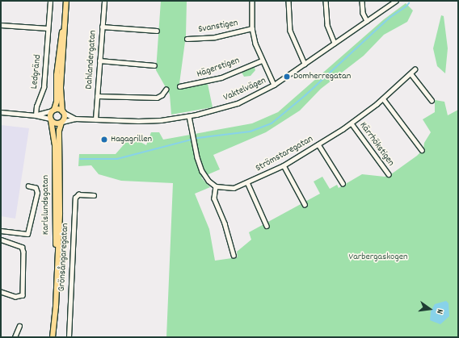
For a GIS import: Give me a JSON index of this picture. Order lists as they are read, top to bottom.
{
  "streets": {
    "main road": ["Karlslundsgatan"],
    "street": [
      "Svanstigen",
      "Dahlandergatan",
      "Hägerstigen",
      "Ledgränd",
      "Vaktelvägen",
      "Kärrhökstigen",
      "Strömstaregatan",
      "Grönsångaregatan"
    ]
  },
  "crossings": [
    ["Dahlandergatan", "Vaktelvägen"],
    ["Vaktelvägen", "Karlslundsgatan"],
    ["Kärrhökstigen", "Strömstaregatan"]
  ],
  "parks": ["Varbergaskogen"],
  "places": ["Domherregatan", "Hagagrillen"],
  "north": "right"
}
